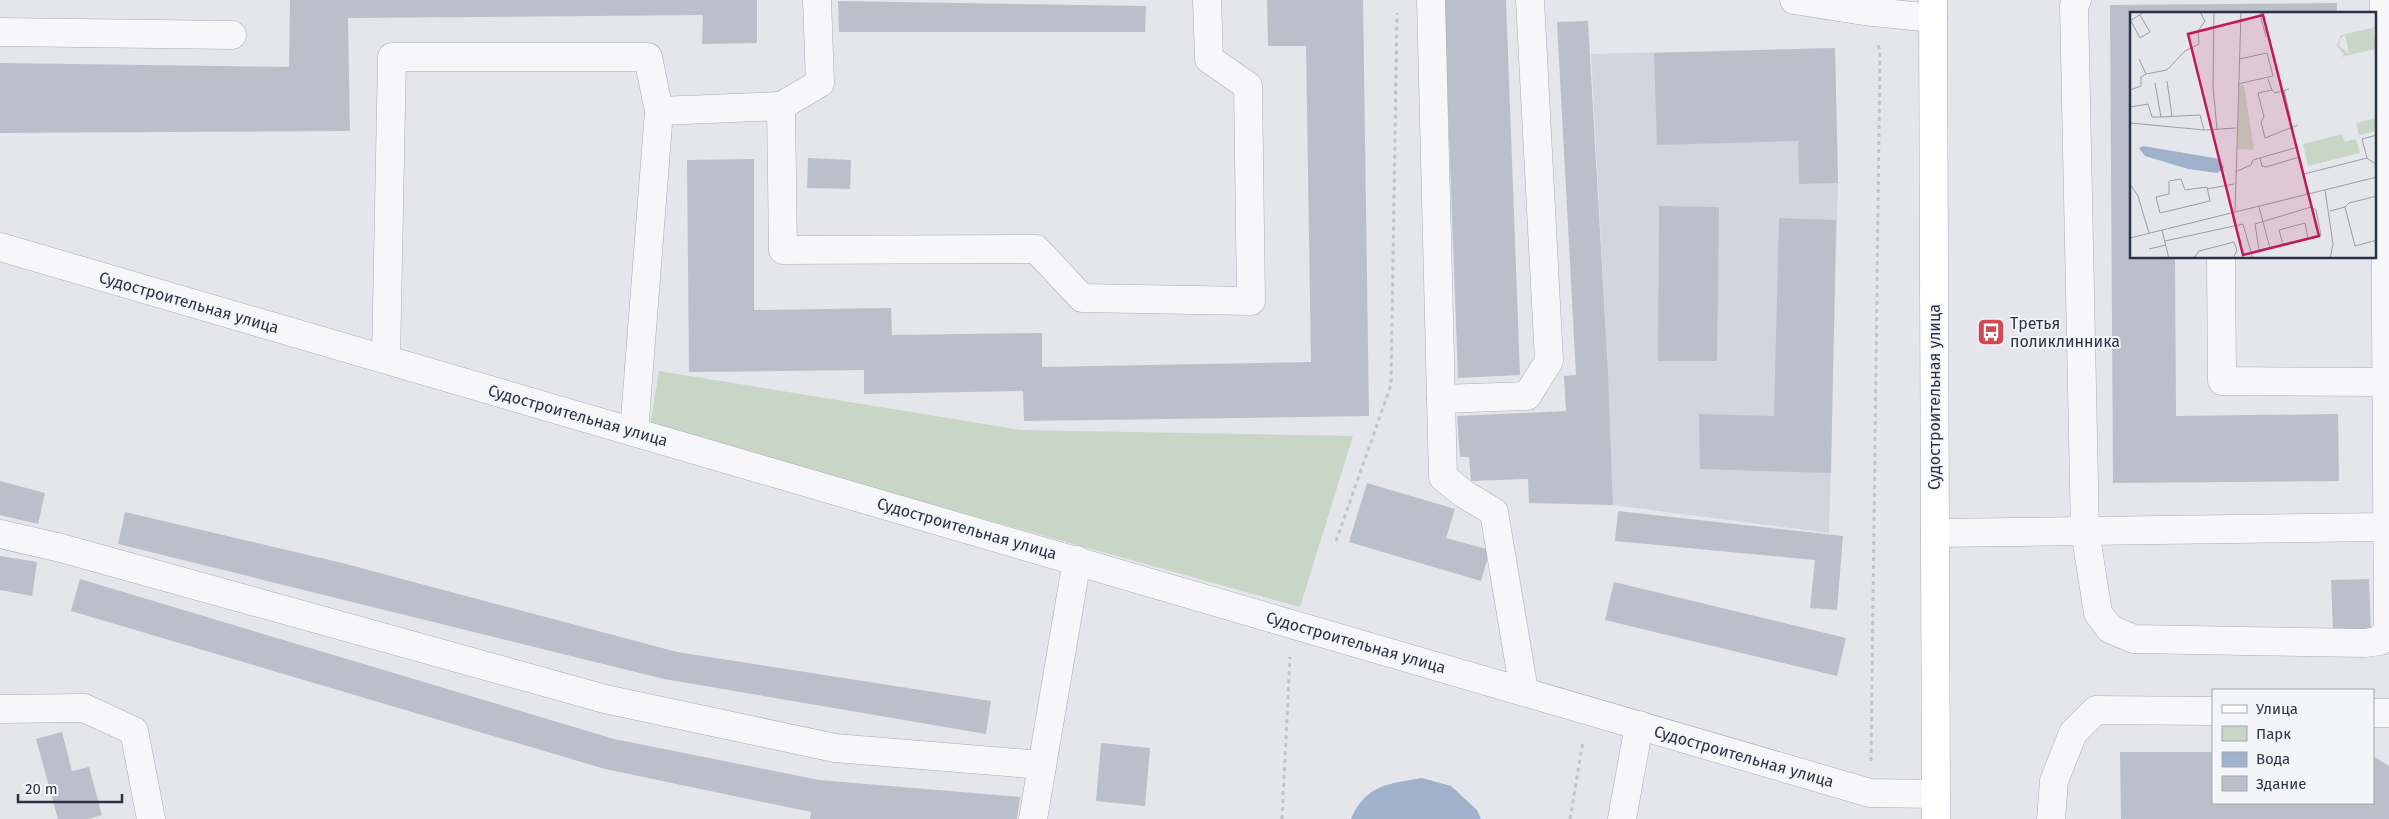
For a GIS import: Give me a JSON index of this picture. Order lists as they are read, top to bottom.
{
  "streets": {
    "main road": ["Судостроительная улица"]
  },
  "places": {
    "bus stop": ["Третья поликлинника"]
  },
  "legend": [
    "Улица",
    "Парк",
    "Вода",
    "Здание"
  ],
  "scale_bar": "20 m"
}
